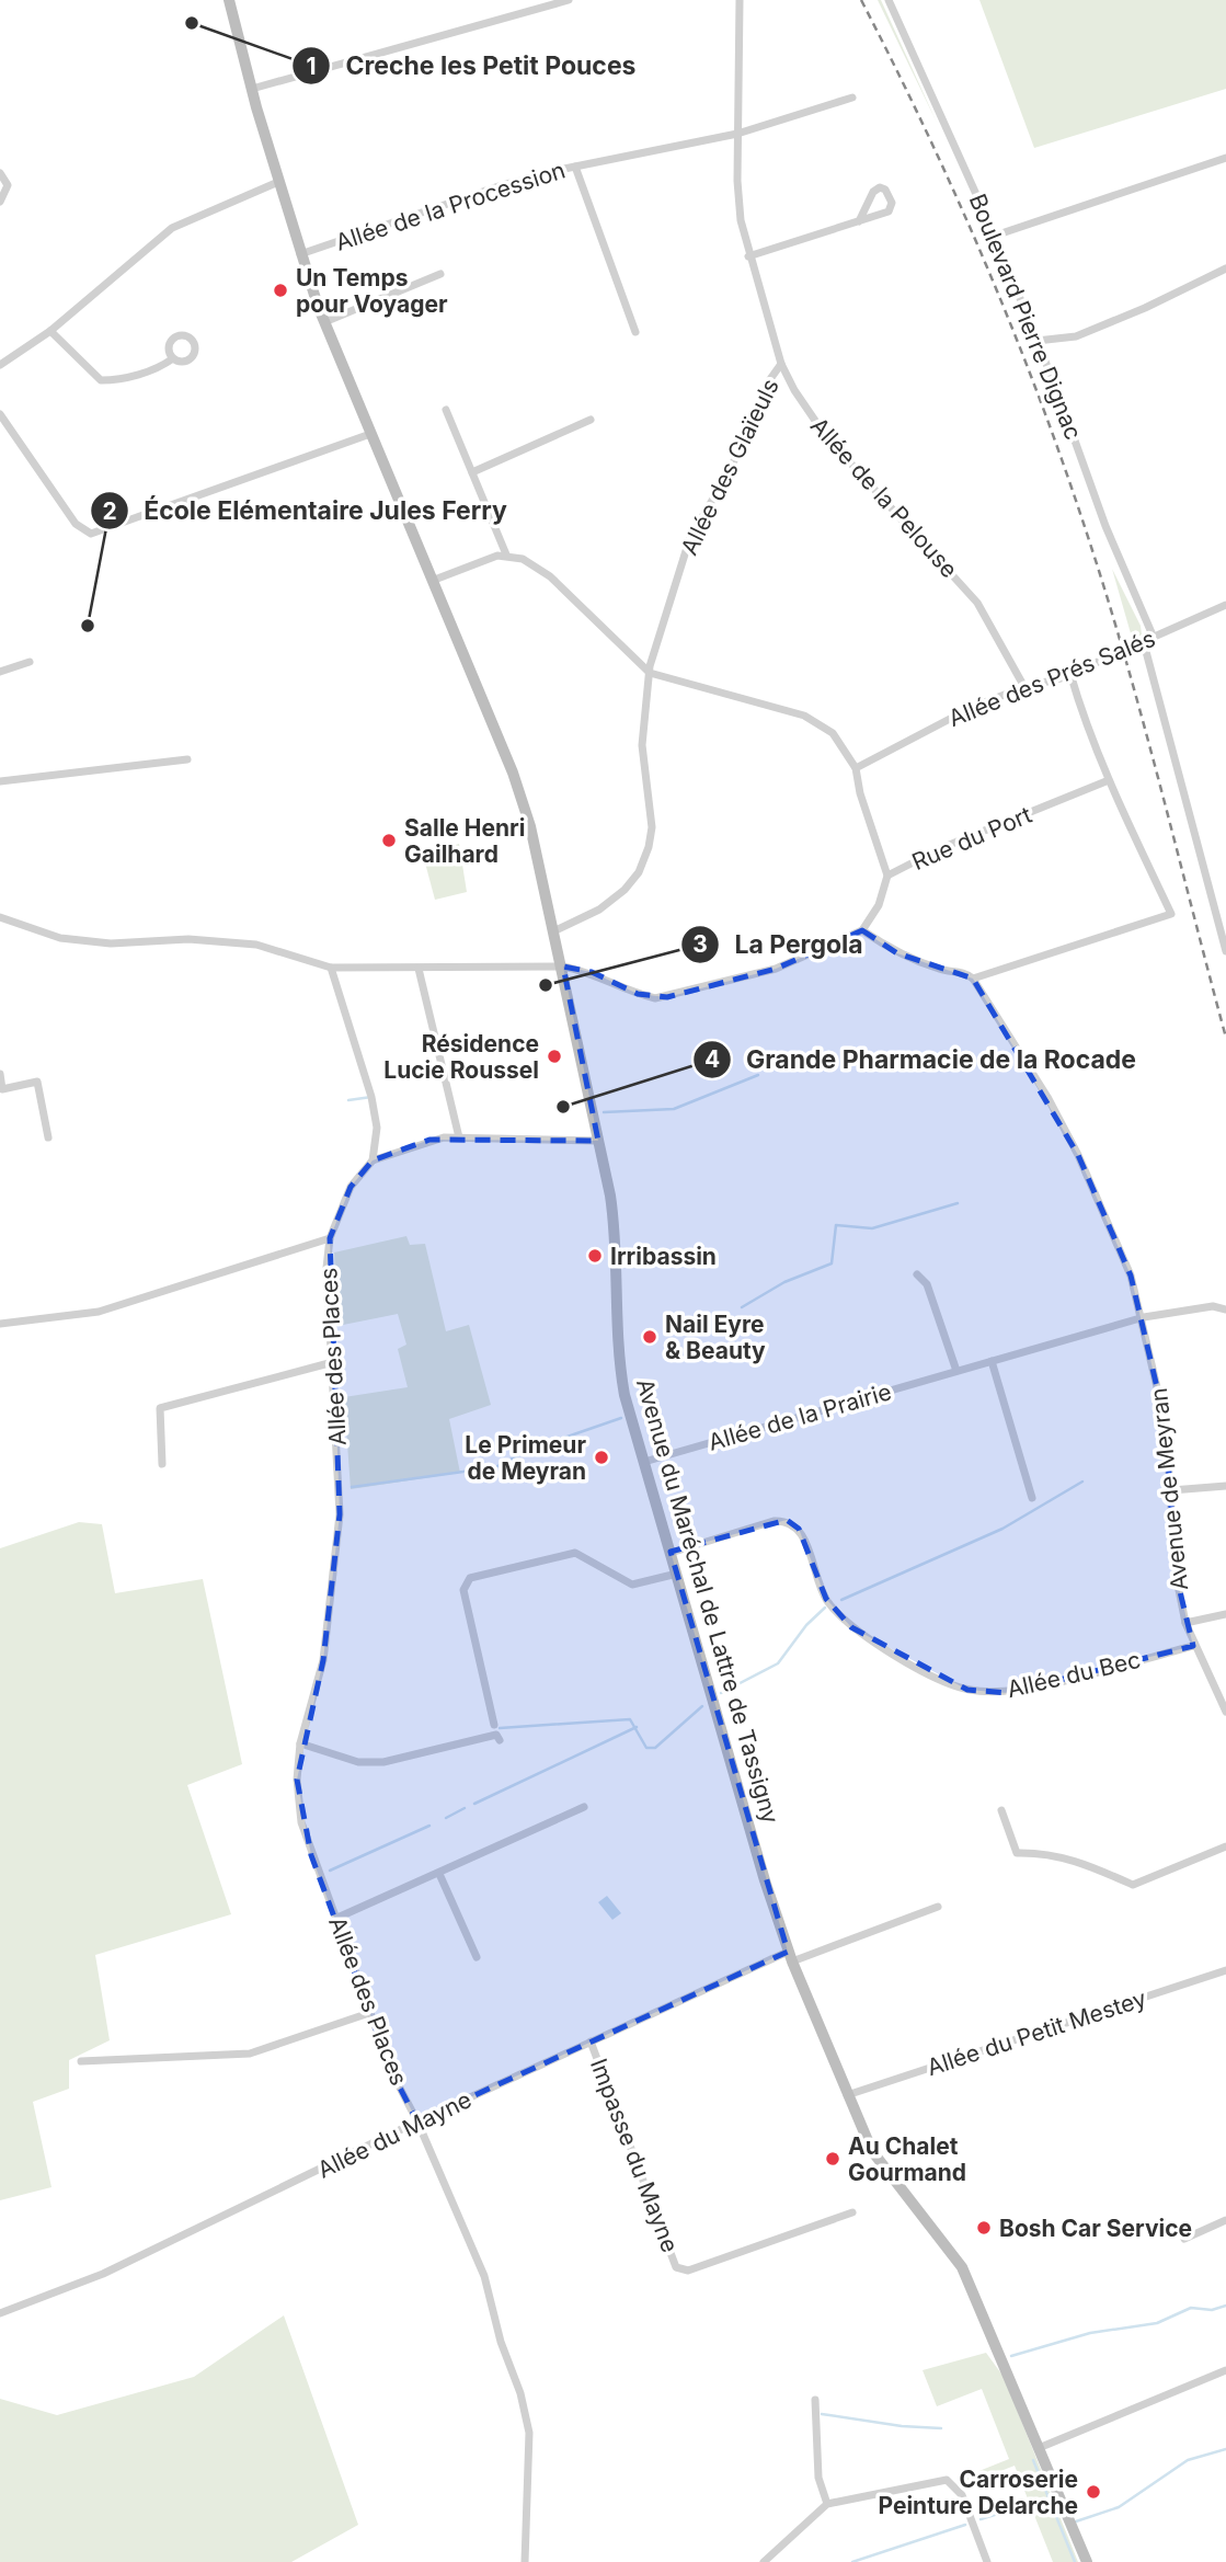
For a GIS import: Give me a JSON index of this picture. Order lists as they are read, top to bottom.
{
  "streets": {
    "main road": ["Avenue du Maréchal de Lattre de Tassigny"],
    "street": [
      "Allée de la Procession",
      "Boulevard Pierre Dignac",
      "Allée des Glaïeuls",
      "Allée de la Pelouse",
      "Allée des Prés Salés",
      "Rue du Port",
      "Allée des Places",
      "Allée de la Prairie",
      "Avenue de Meyran",
      "Allée du Bec",
      "Allée du Petit Mestey",
      "Allée du Mayne",
      "Impasse du Mayne"
    ]
  },
  "crossings": [
    ["Allée de la Procession", "Allée de la Pelouse"],
    ["Allée de la Procession", "Avenue du Maréchal de Lattre de Tassigny"],
    ["Boulevard Pierre Dignac", "Allée des Prés Salés"],
    ["Allée des Glaïeuls", "Allée de la Pelouse"],
    ["Allée des Glaïeuls", "Avenue du Maréchal de Lattre de Tassigny"],
    ["Allée de la Pelouse", "Allée des Prés Salés"],
    ["Allée des Places", "Allée du Mayne"],
    ["Allée de la Prairie", "Avenue de Meyran"],
    ["Allée de la Prairie", "Avenue du Maréchal de Lattre de Tassigny"],
    ["Avenue de Meyran", "Allée du Bec"],
    ["Avenue du Maréchal de Lattre de Tassigny", "Allée du Bec"],
    ["Avenue du Maréchal de Lattre de Tassigny", "Allée du Petit Mestey"],
    ["Avenue du Maréchal de Lattre de Tassigny", "Allée du Mayne"],
    ["Allée du Mayne", "Impasse du Mayne"]
  ],
  "places": [
    "Creche les Petit Pouces",
    "Un Temps pour Voyager",
    "École Elémentaire Jules Ferry",
    "Salle Henri Gailhard",
    "La Pergola",
    "Résidence Lucie Roussel",
    "Grande Pharmacie de la Rocade",
    "Irribassin",
    "Nail Eyre & Beauty",
    "Le Primeur de Meyran",
    "Au Chalet Gourmand",
    "Bosh Car Service",
    "Carroserie Peinture Delarche"
  ]
}
